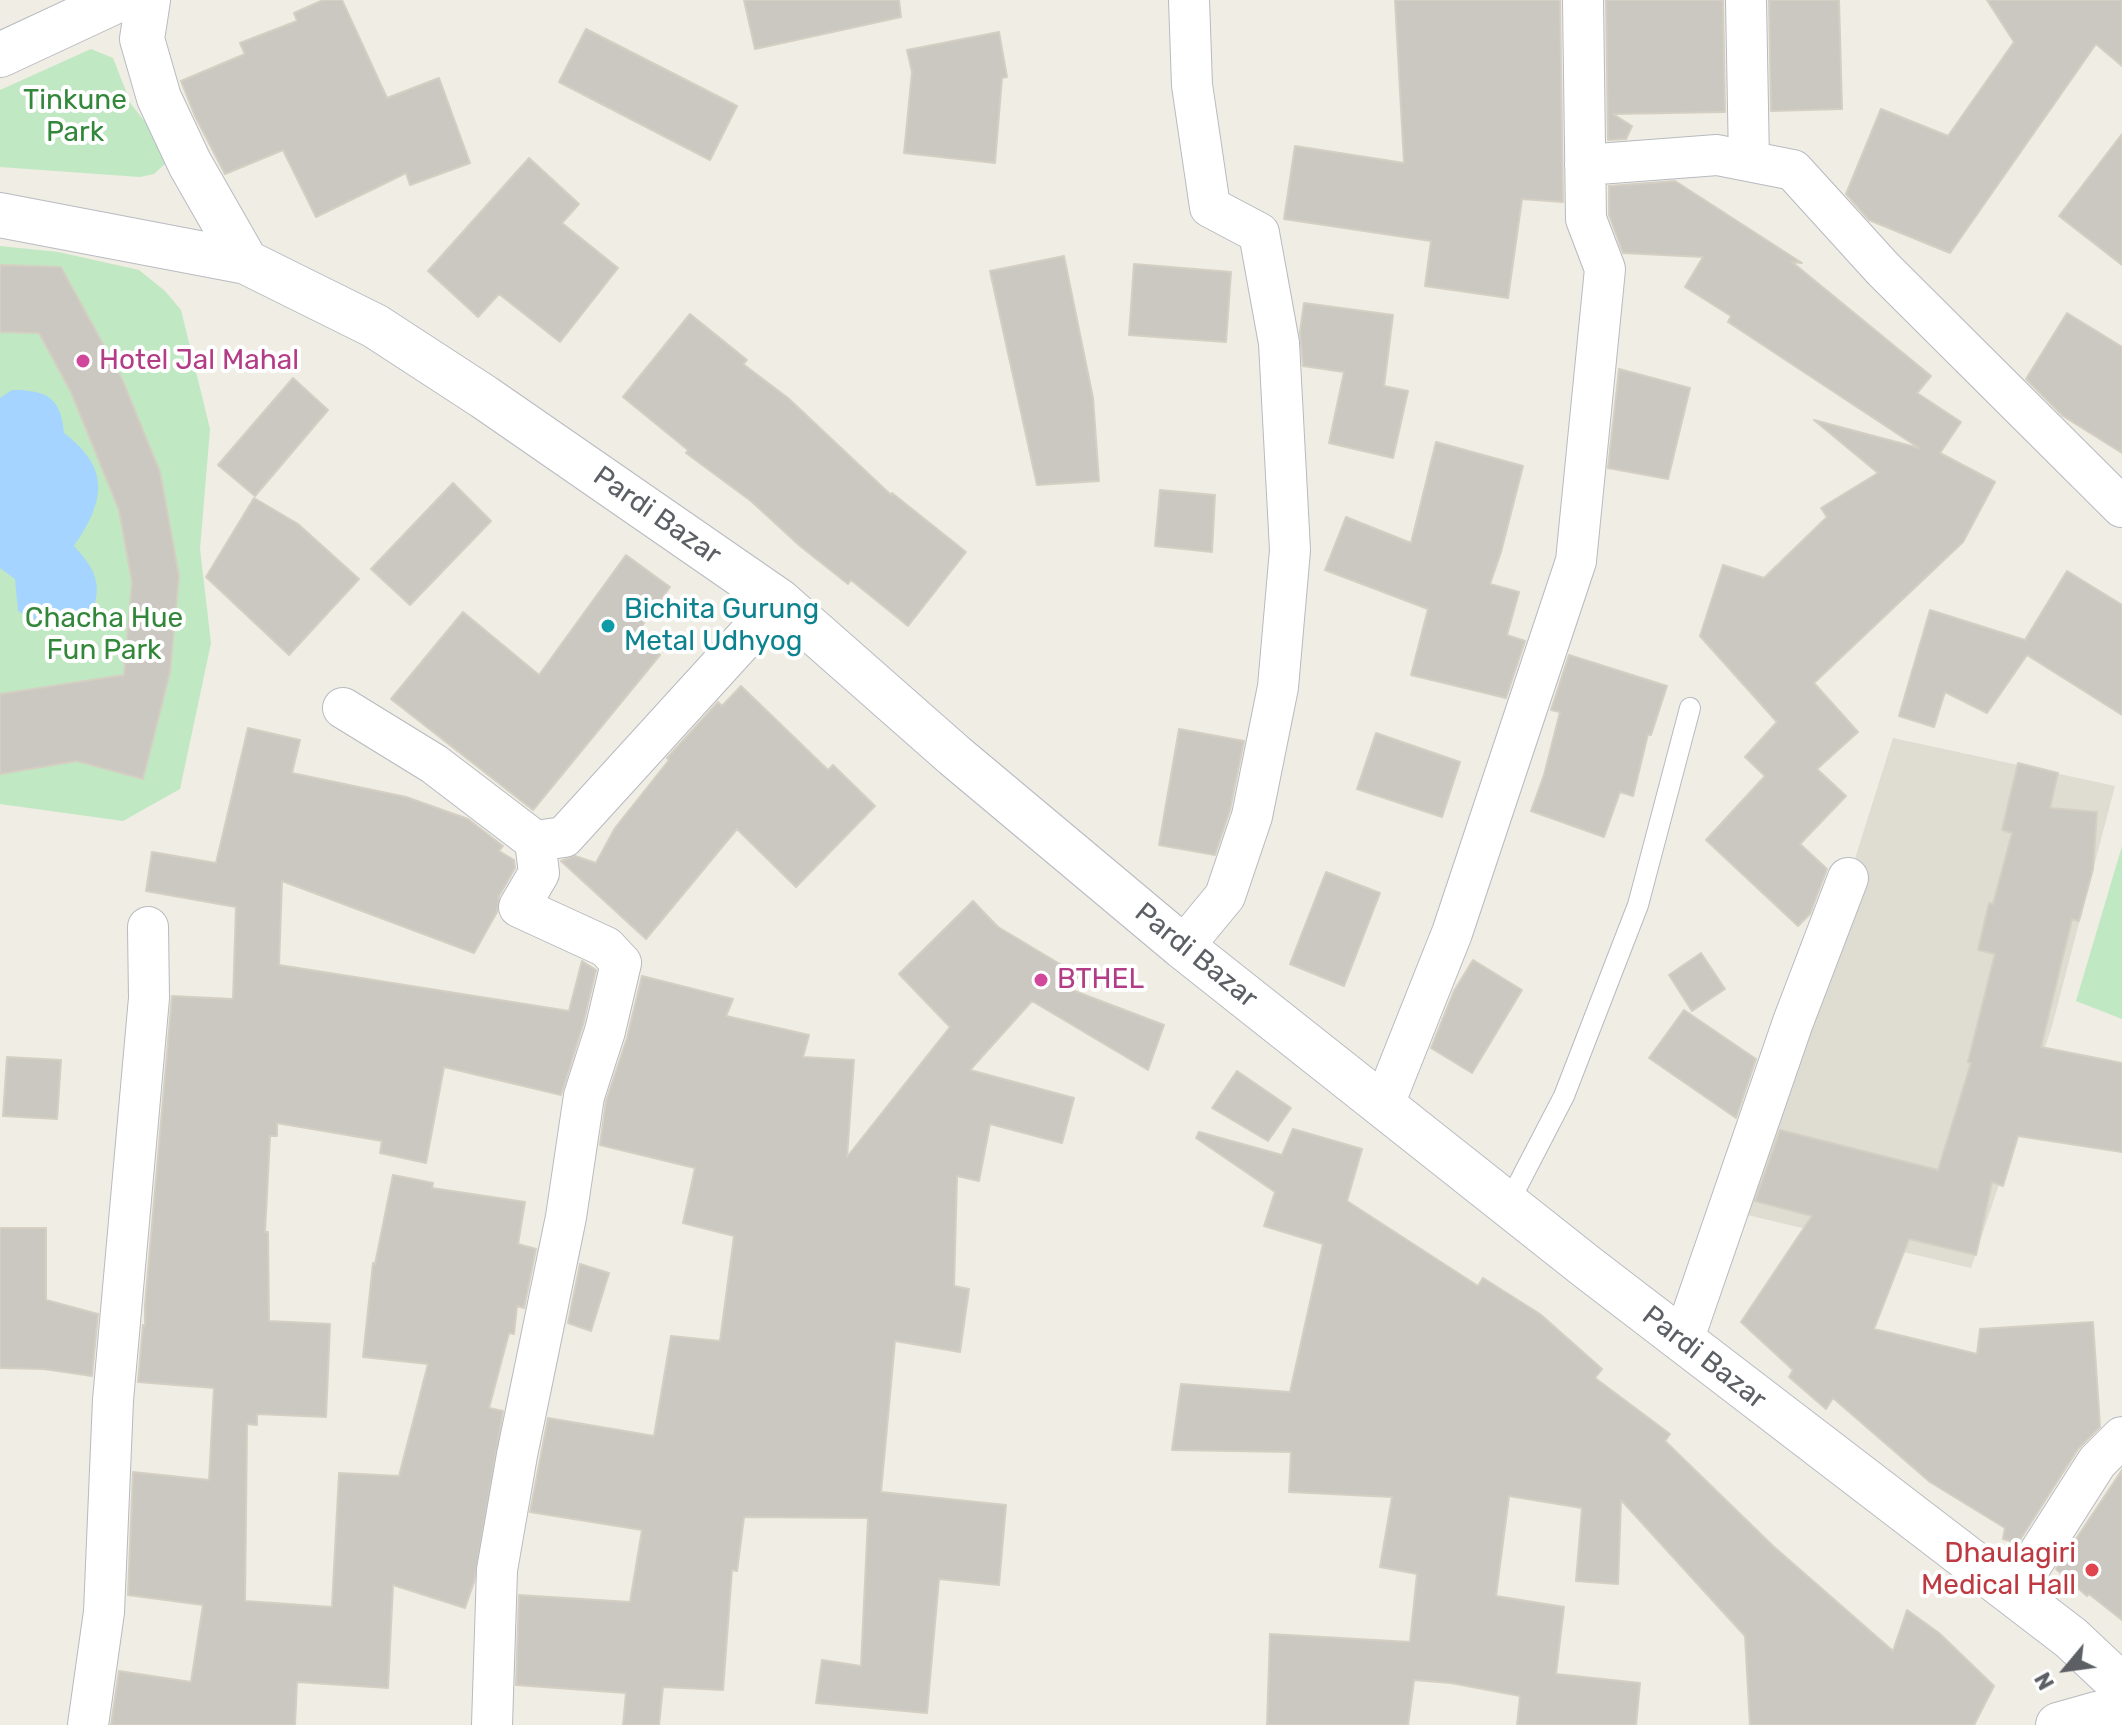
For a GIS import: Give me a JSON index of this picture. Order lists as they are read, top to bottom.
{
  "streets": {
    "main road": ["Pardi Bazar"]
  },
  "parks": ["Tinkune Park", "Chacha Hue Fun Park"],
  "places": [
    "Hotel Jal Mahal",
    "Bichita Gurung Metal Udhyog",
    "BTHEL",
    "Dhaulagiri Medical Hall"
  ],
  "north": "bottom left"
}
